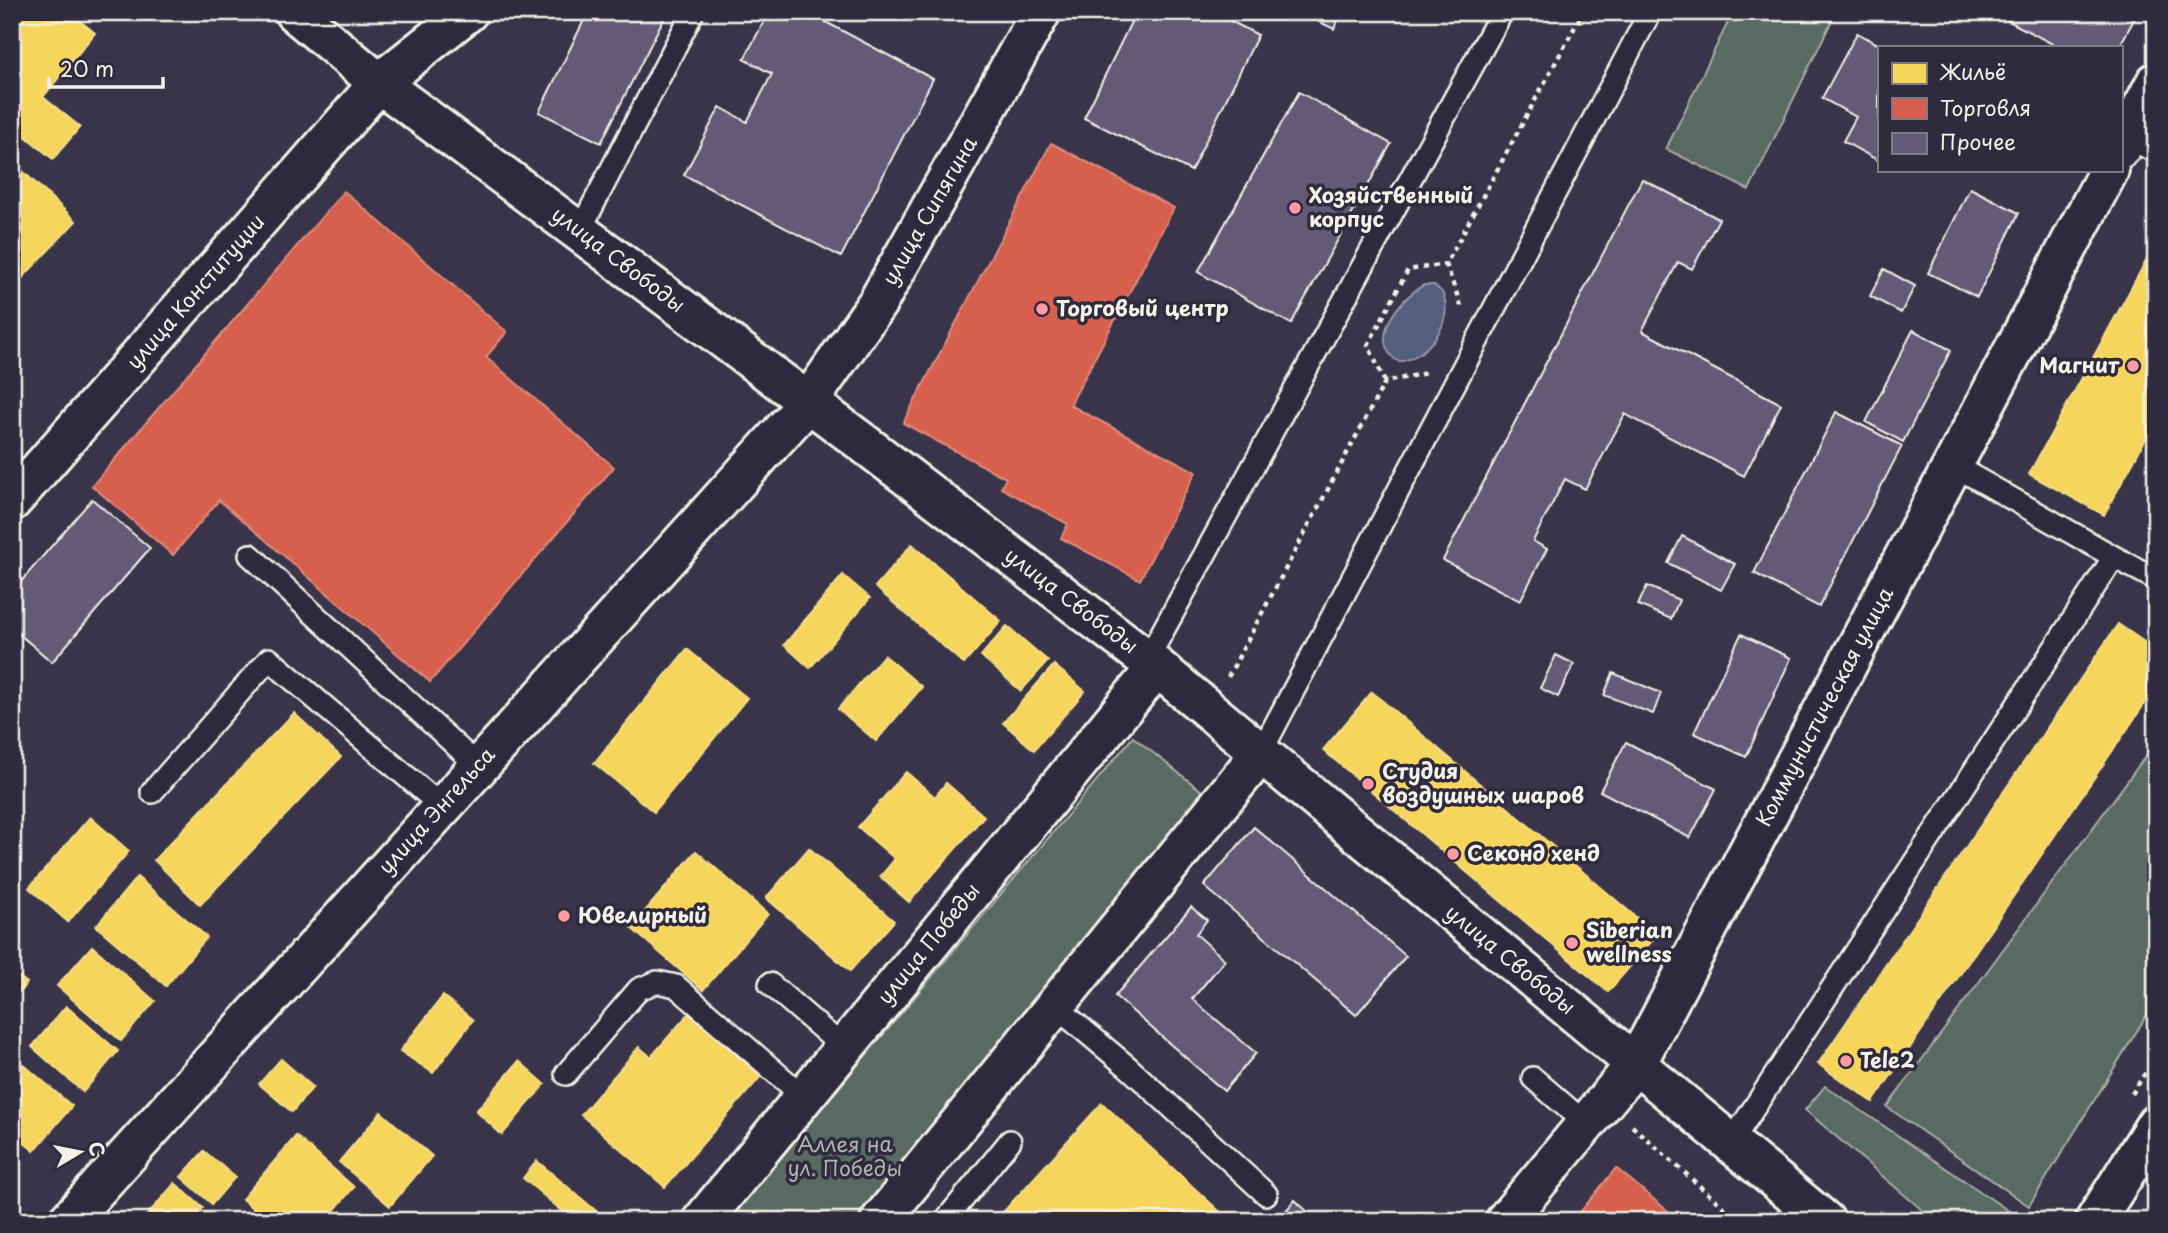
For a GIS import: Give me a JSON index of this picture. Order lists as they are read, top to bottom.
{
  "streets": {
    "street": [
      "улица Сипягина",
      "улица Свободы",
      "улица Конституции",
      "Коммунистическая улица",
      "улица Энгельса",
      "улица Победы"
    ]
  },
  "crossings": [
    ["улица Сипягина", "улица Свободы"],
    ["улица Сипягина", "улица Энгельса"],
    ["улица Свободы", "улица Конституции"],
    ["улица Свободы", "Коммунистическая улица"],
    ["улица Свободы", "улица Энгельса"],
    ["улица Свободы", "улица Победы"]
  ],
  "parks": ["Аллея на ул. Победы"],
  "places": [
    "Хозяйственный корпус",
    "Торговый центр",
    "Магнит",
    "Студия воздушных шаров",
    "Секонд хенд",
    "Ювелирный",
    "Siberian wellness",
    "Tele2"
  ],
  "legend": ["Жильё", "Торговля", "Прочее"],
  "scale_bar": "20 m",
  "north": "right"
}
